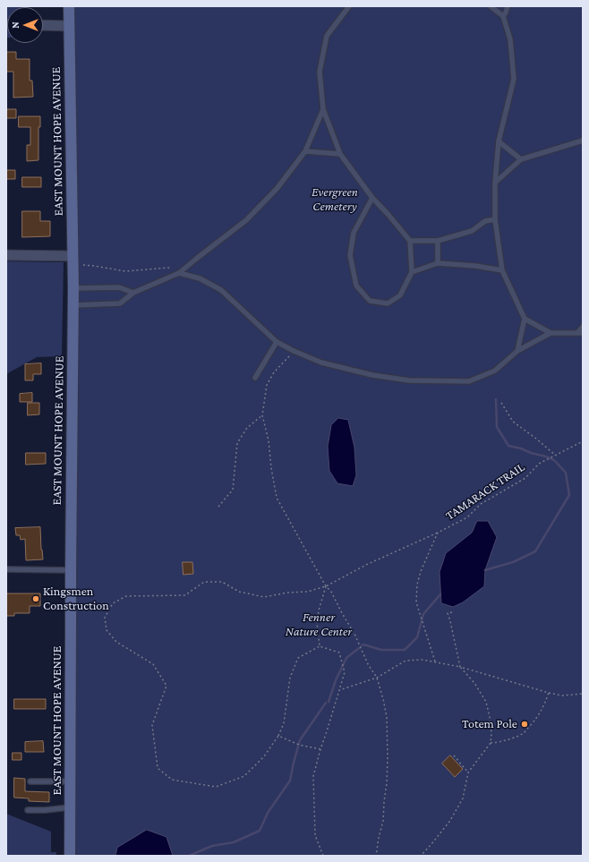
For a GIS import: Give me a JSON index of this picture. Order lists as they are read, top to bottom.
{
  "streets": {
    "street": ["EAST MOUNT HOPE AVENUE"],
    "path": ["TAMARACK TRAIL"]
  },
  "parks": ["Evergreen Cemetery", "Fenner Nature Center"],
  "places": ["Kingsmen Construction", "Totem Pole"],
  "north": "left"
}
